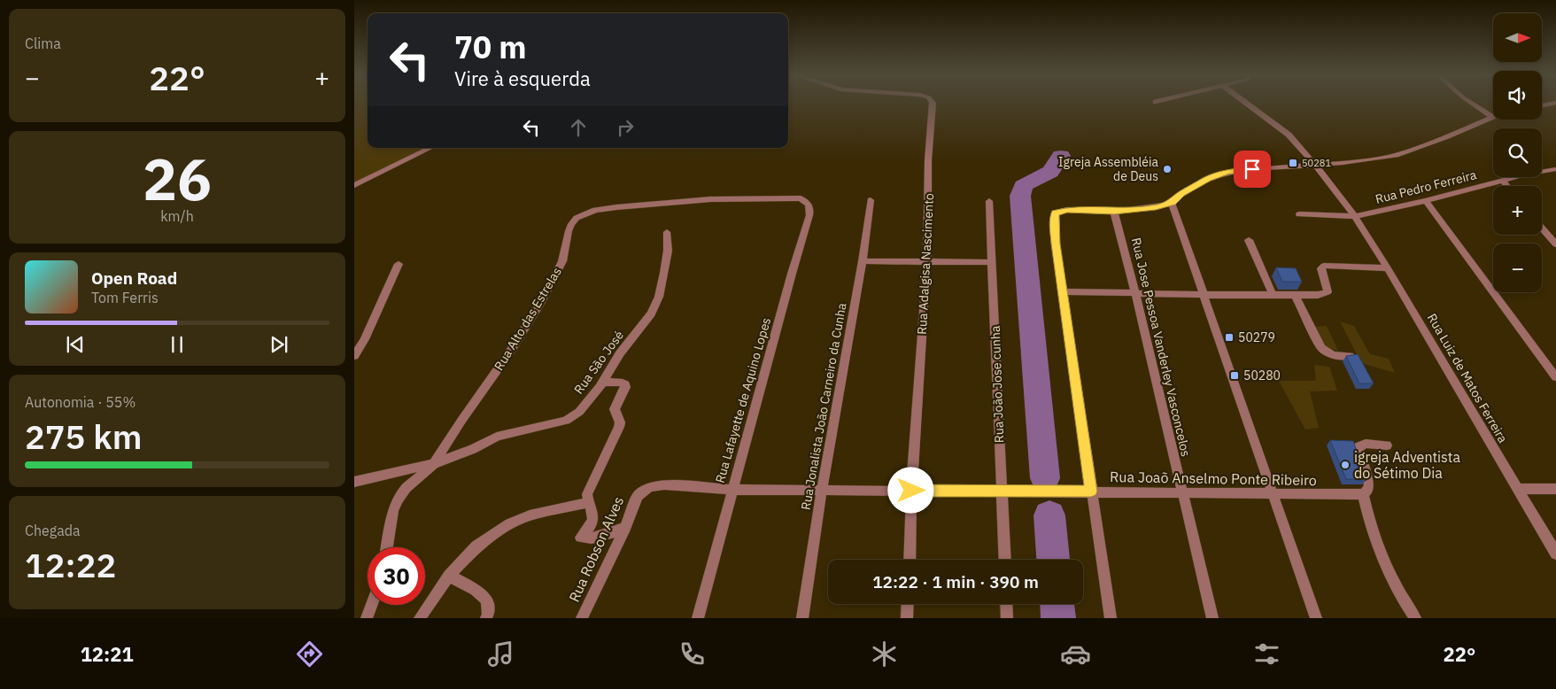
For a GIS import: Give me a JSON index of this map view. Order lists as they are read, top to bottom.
{
  "streets": {
    "street": [
      "Rua Pedro Ferreira",
      "Rua Adalgisa Nascimento",
      "Rua Alto das Estrelas",
      "Rua Jose Pessoa Vanderley Vasconcelos",
      "Rua São José",
      "Rua Luiz de Matos Ferreira",
      "Rua João Jose cunha",
      "Rua Lafayette de Aquino Lopes",
      "Rua Jonalista João Carneiro da Cunha",
      "Rua Joaõ Anselmo Ponte Ribeiro",
      "Rua Robson Alves"
    ]
  },
  "crossings": [
    ["Rua Pedro Ferreira", "Rua Luiz de Matos Ferreira"],
    ["Rua Adalgisa Nascimento", "Rua Joaõ Anselmo Ponte Ribeiro"],
    ["Rua Alto das Estrelas", "Rua São José"],
    ["Rua Alto das Estrelas", "Rua Lafayette de Aquino Lopes"],
    ["Rua Jose Pessoa Vanderley Vasconcelos", "Rua Joaõ Anselmo Ponte Ribeiro"],
    ["Rua João Jose cunha", "Rua Joaõ Anselmo Ponte Ribeiro"],
    ["Rua Lafayette de Aquino Lopes", "Rua Joaõ Anselmo Ponte Ribeiro"],
    ["Rua Jonalista João Carneiro da Cunha", "Rua Joaõ Anselmo Ponte Ribeiro"],
    ["Rua Joaõ Anselmo Ponte Ribeiro", "Rua Robson Alves"]
  ],
  "places": {
    "transit": ["50281", "50279", "50280"],
    "other": ["Igreja Assembléia de Deus", "igreja Adventista do Sétimo Dia"]
  },
  "north": "right",
  "page": {
    "tile": [
      "Clima",
      ["26", "km/h"],
      ["Autonomia · 55%", "275 km"],
      ["Chegada", "12:22"]
    ],
    "map_buttons": ["+", "−"],
    "turn": ["70 m", "Vire à esquerda"],
    "heat": ["−", "22°", "+"],
    "song": ["Open Road", "Tom Ferris"],
    "limit": "30",
    "trip": "12:22 · 1 min · 390 m",
    "tabs": ["12:21", "22°"]
  }
}
